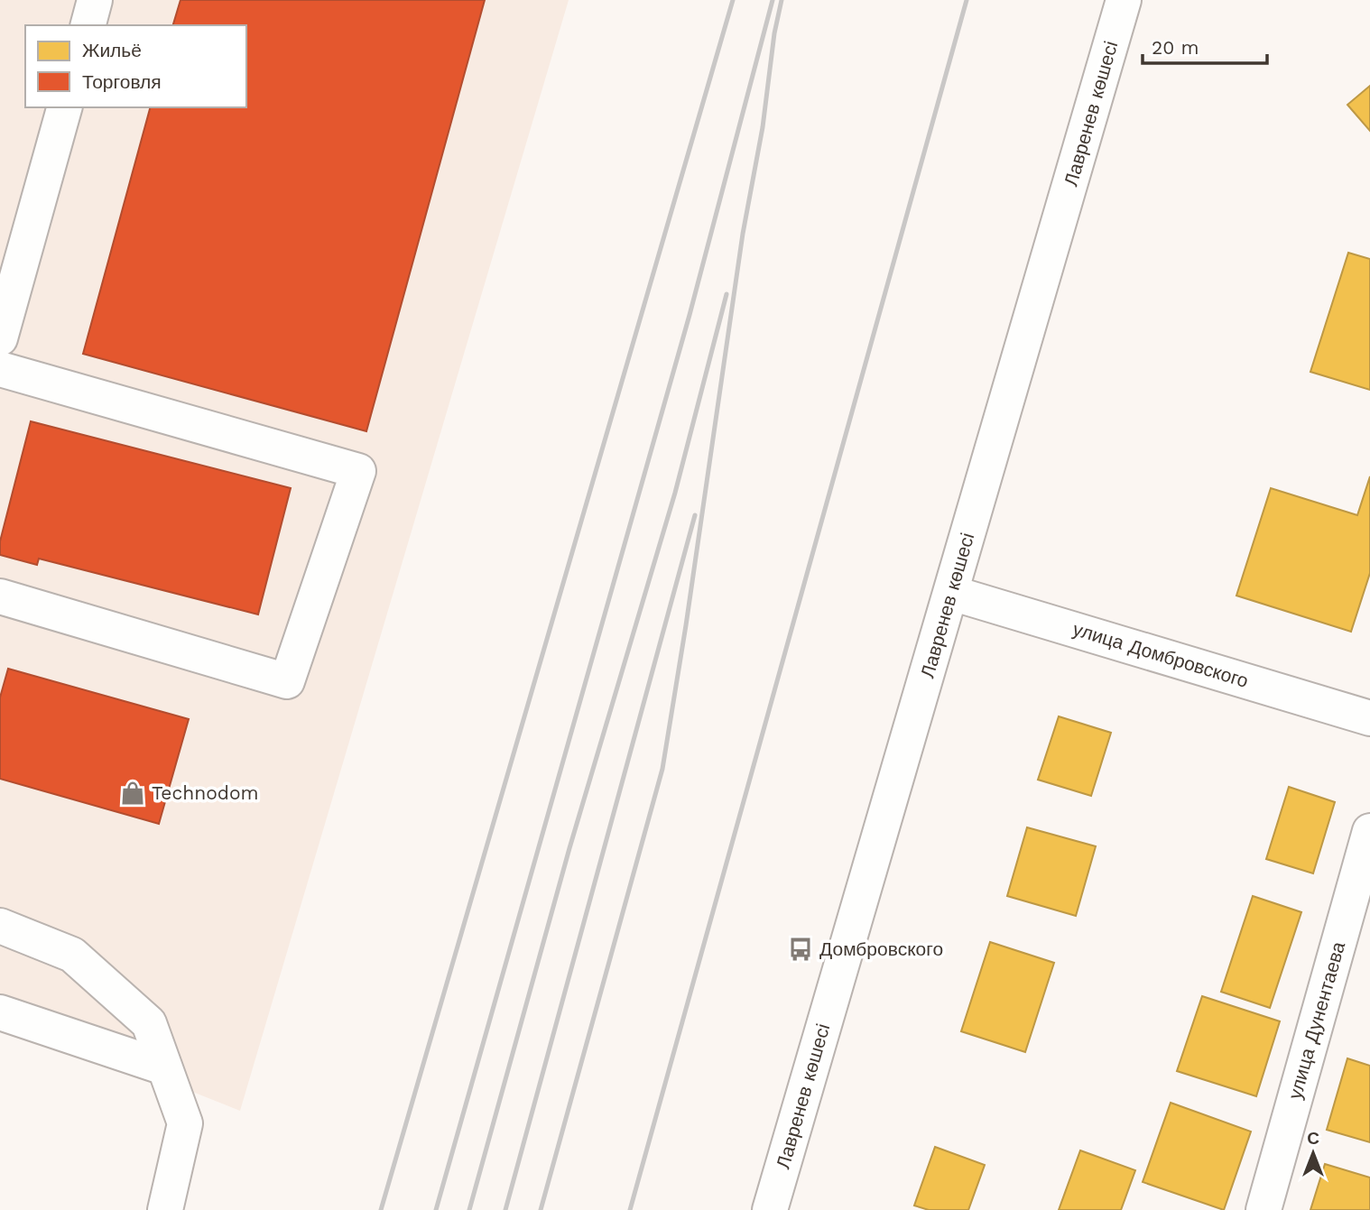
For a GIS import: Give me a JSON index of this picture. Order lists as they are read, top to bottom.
{
  "streets": {
    "main road": ["Лавренев көшесі", "улица Домбровского", "улица Дунентаева"]
  },
  "crossings": [
    ["Лавренев көшесі", "улица Домбровского"]
  ],
  "places": {
    "shop": ["Technodom"],
    "bus stop": ["Домбровского"]
  },
  "legend": ["Жильё", "Торговля"],
  "scale_bar": "20 m",
  "north": "top"
}
